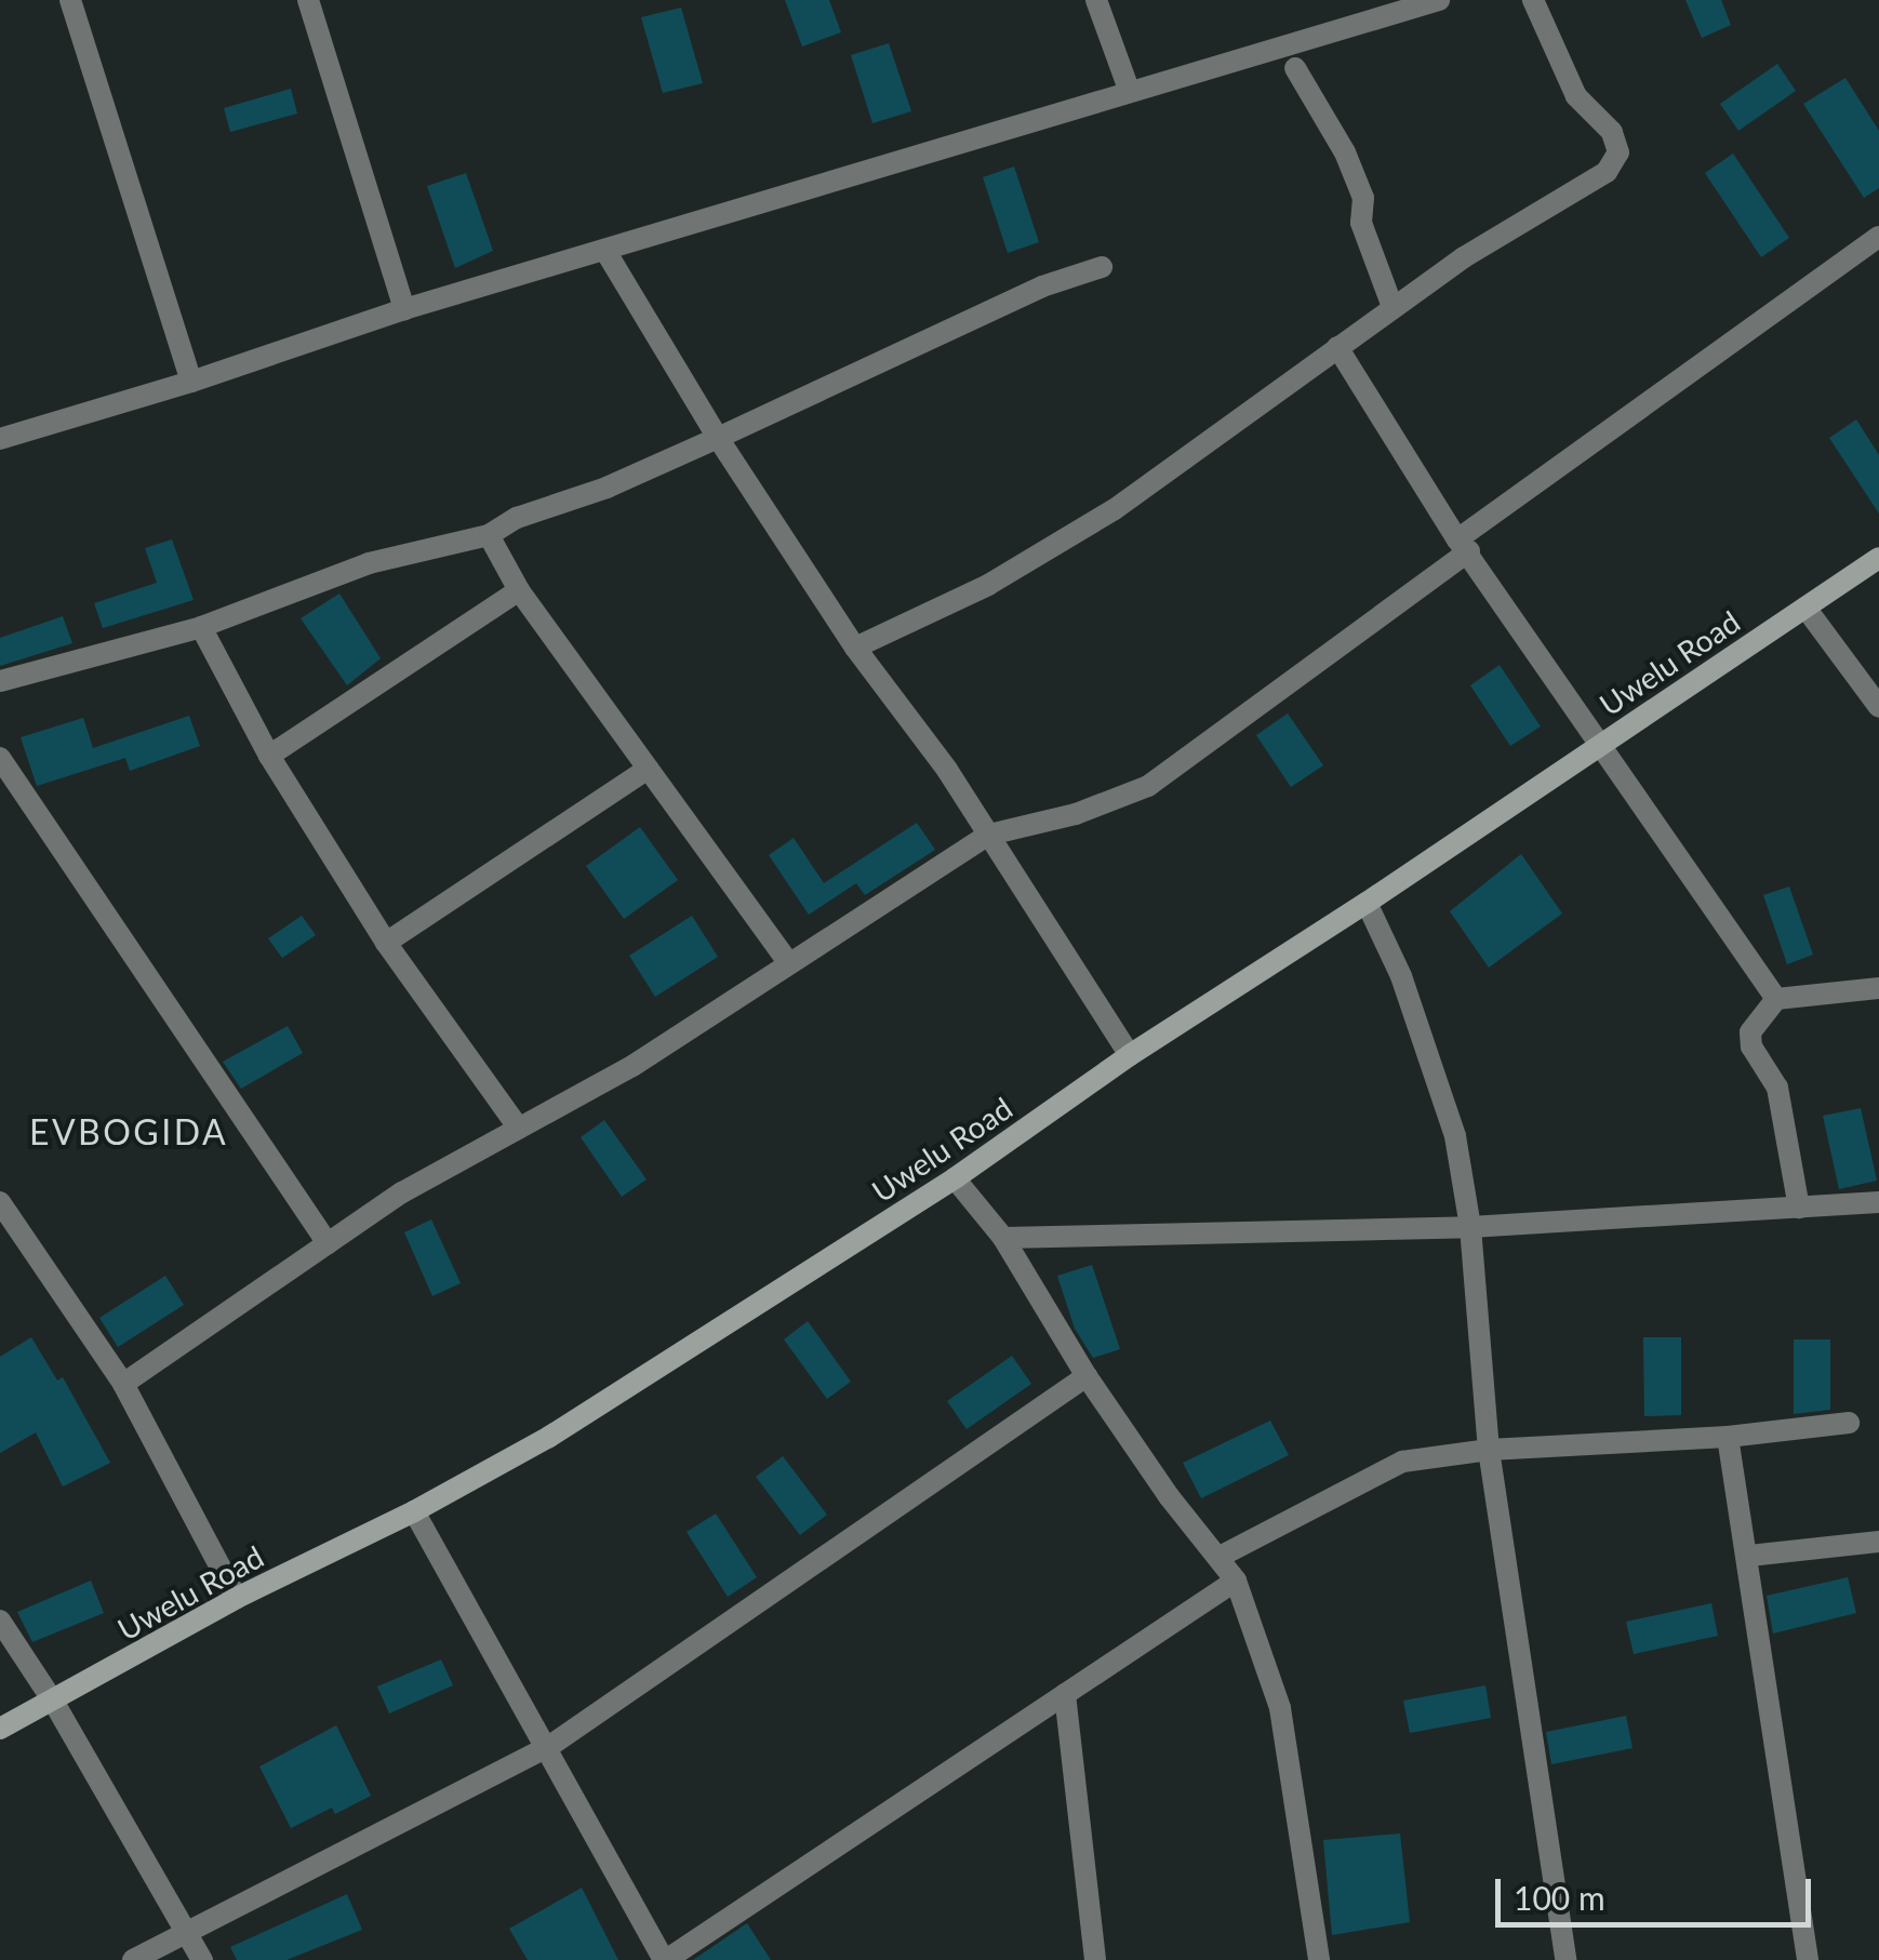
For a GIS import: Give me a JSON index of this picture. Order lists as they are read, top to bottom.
{
  "streets": {
    "street": ["Uwelu Road"]
  },
  "districts": ["EVBOGIDA"],
  "scale_bar": "100 m"
}
